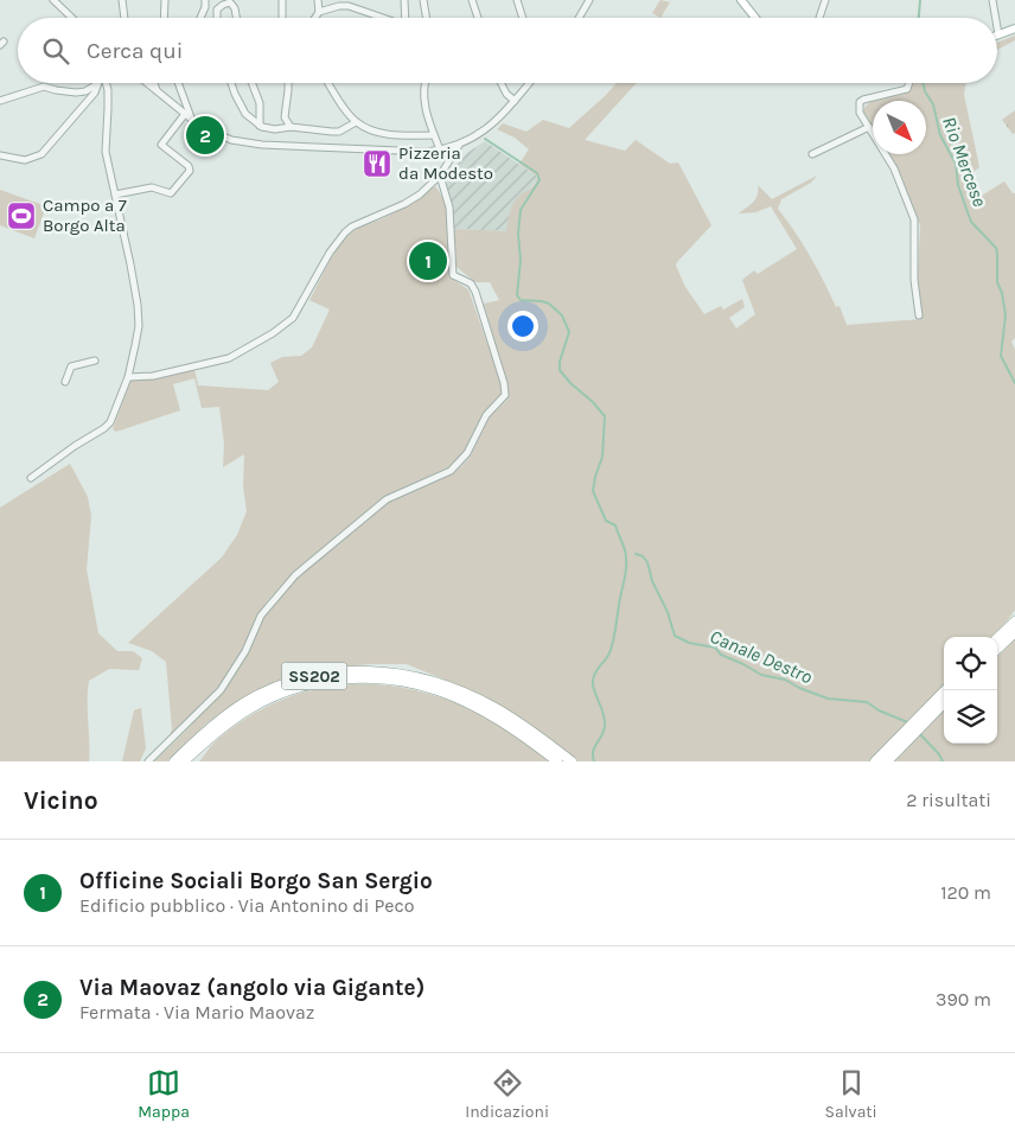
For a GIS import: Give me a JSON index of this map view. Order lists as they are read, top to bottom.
{
  "streets": {
    "highway": ["SS202"]
  },
  "water": ["Rio Mercese", "Canale Destro"],
  "places": {
    "restaurant": ["Pizzeria da Modesto"],
    "sports": ["Campo a 7 Borgo Alta"]
  },
  "north": "bottom right",
  "page": {
    "search": "Cerca qui",
    "pins": ["2", "1"],
    "heading": ["Vicino", "2 risultati"],
    "list": [
      {
        "mark": "1",
        "name": "Officine Sociali Borgo San Sergio",
        "note": "Edificio pubblico · Via Antonino di Peco",
        "value": "120 m"
      },
      {
        "mark": "2",
        "name": "Via Maovaz (angolo via Gigante)",
        "note": "Fermata · Via Mario Maovaz",
        "value": "390 m"
      }
    ],
    "nav": ["Mappa", "Indicazioni", "Salvati"]
  }
}
